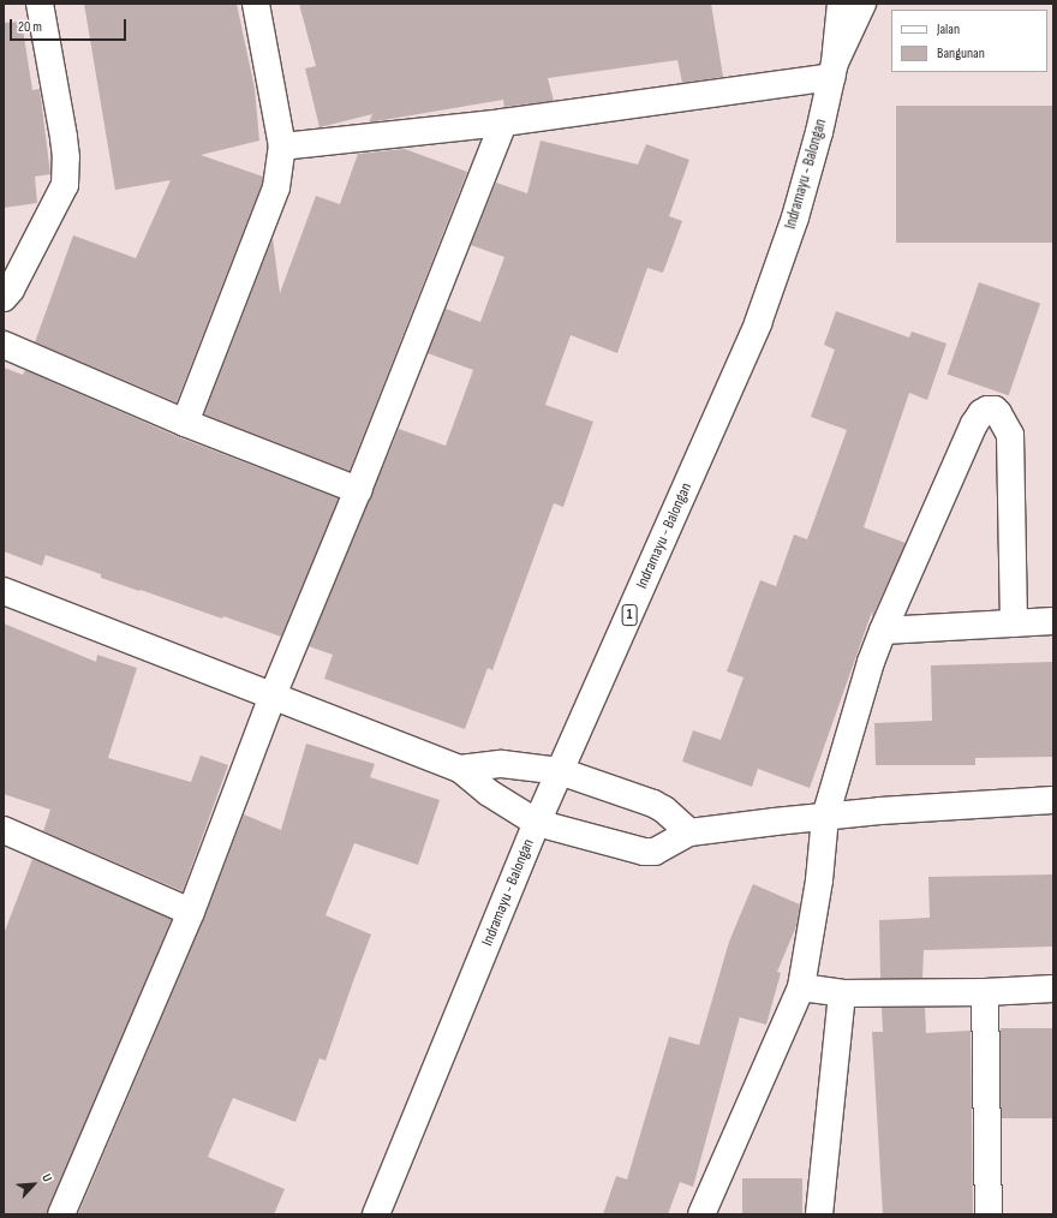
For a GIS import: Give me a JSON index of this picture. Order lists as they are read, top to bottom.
{
  "streets": {
    "main road": ["Indramayu - Balongan", "1"]
  },
  "legend": ["Jalan", "Bangunan"],
  "scale_bar": "20 m",
  "north": "top right"
}
